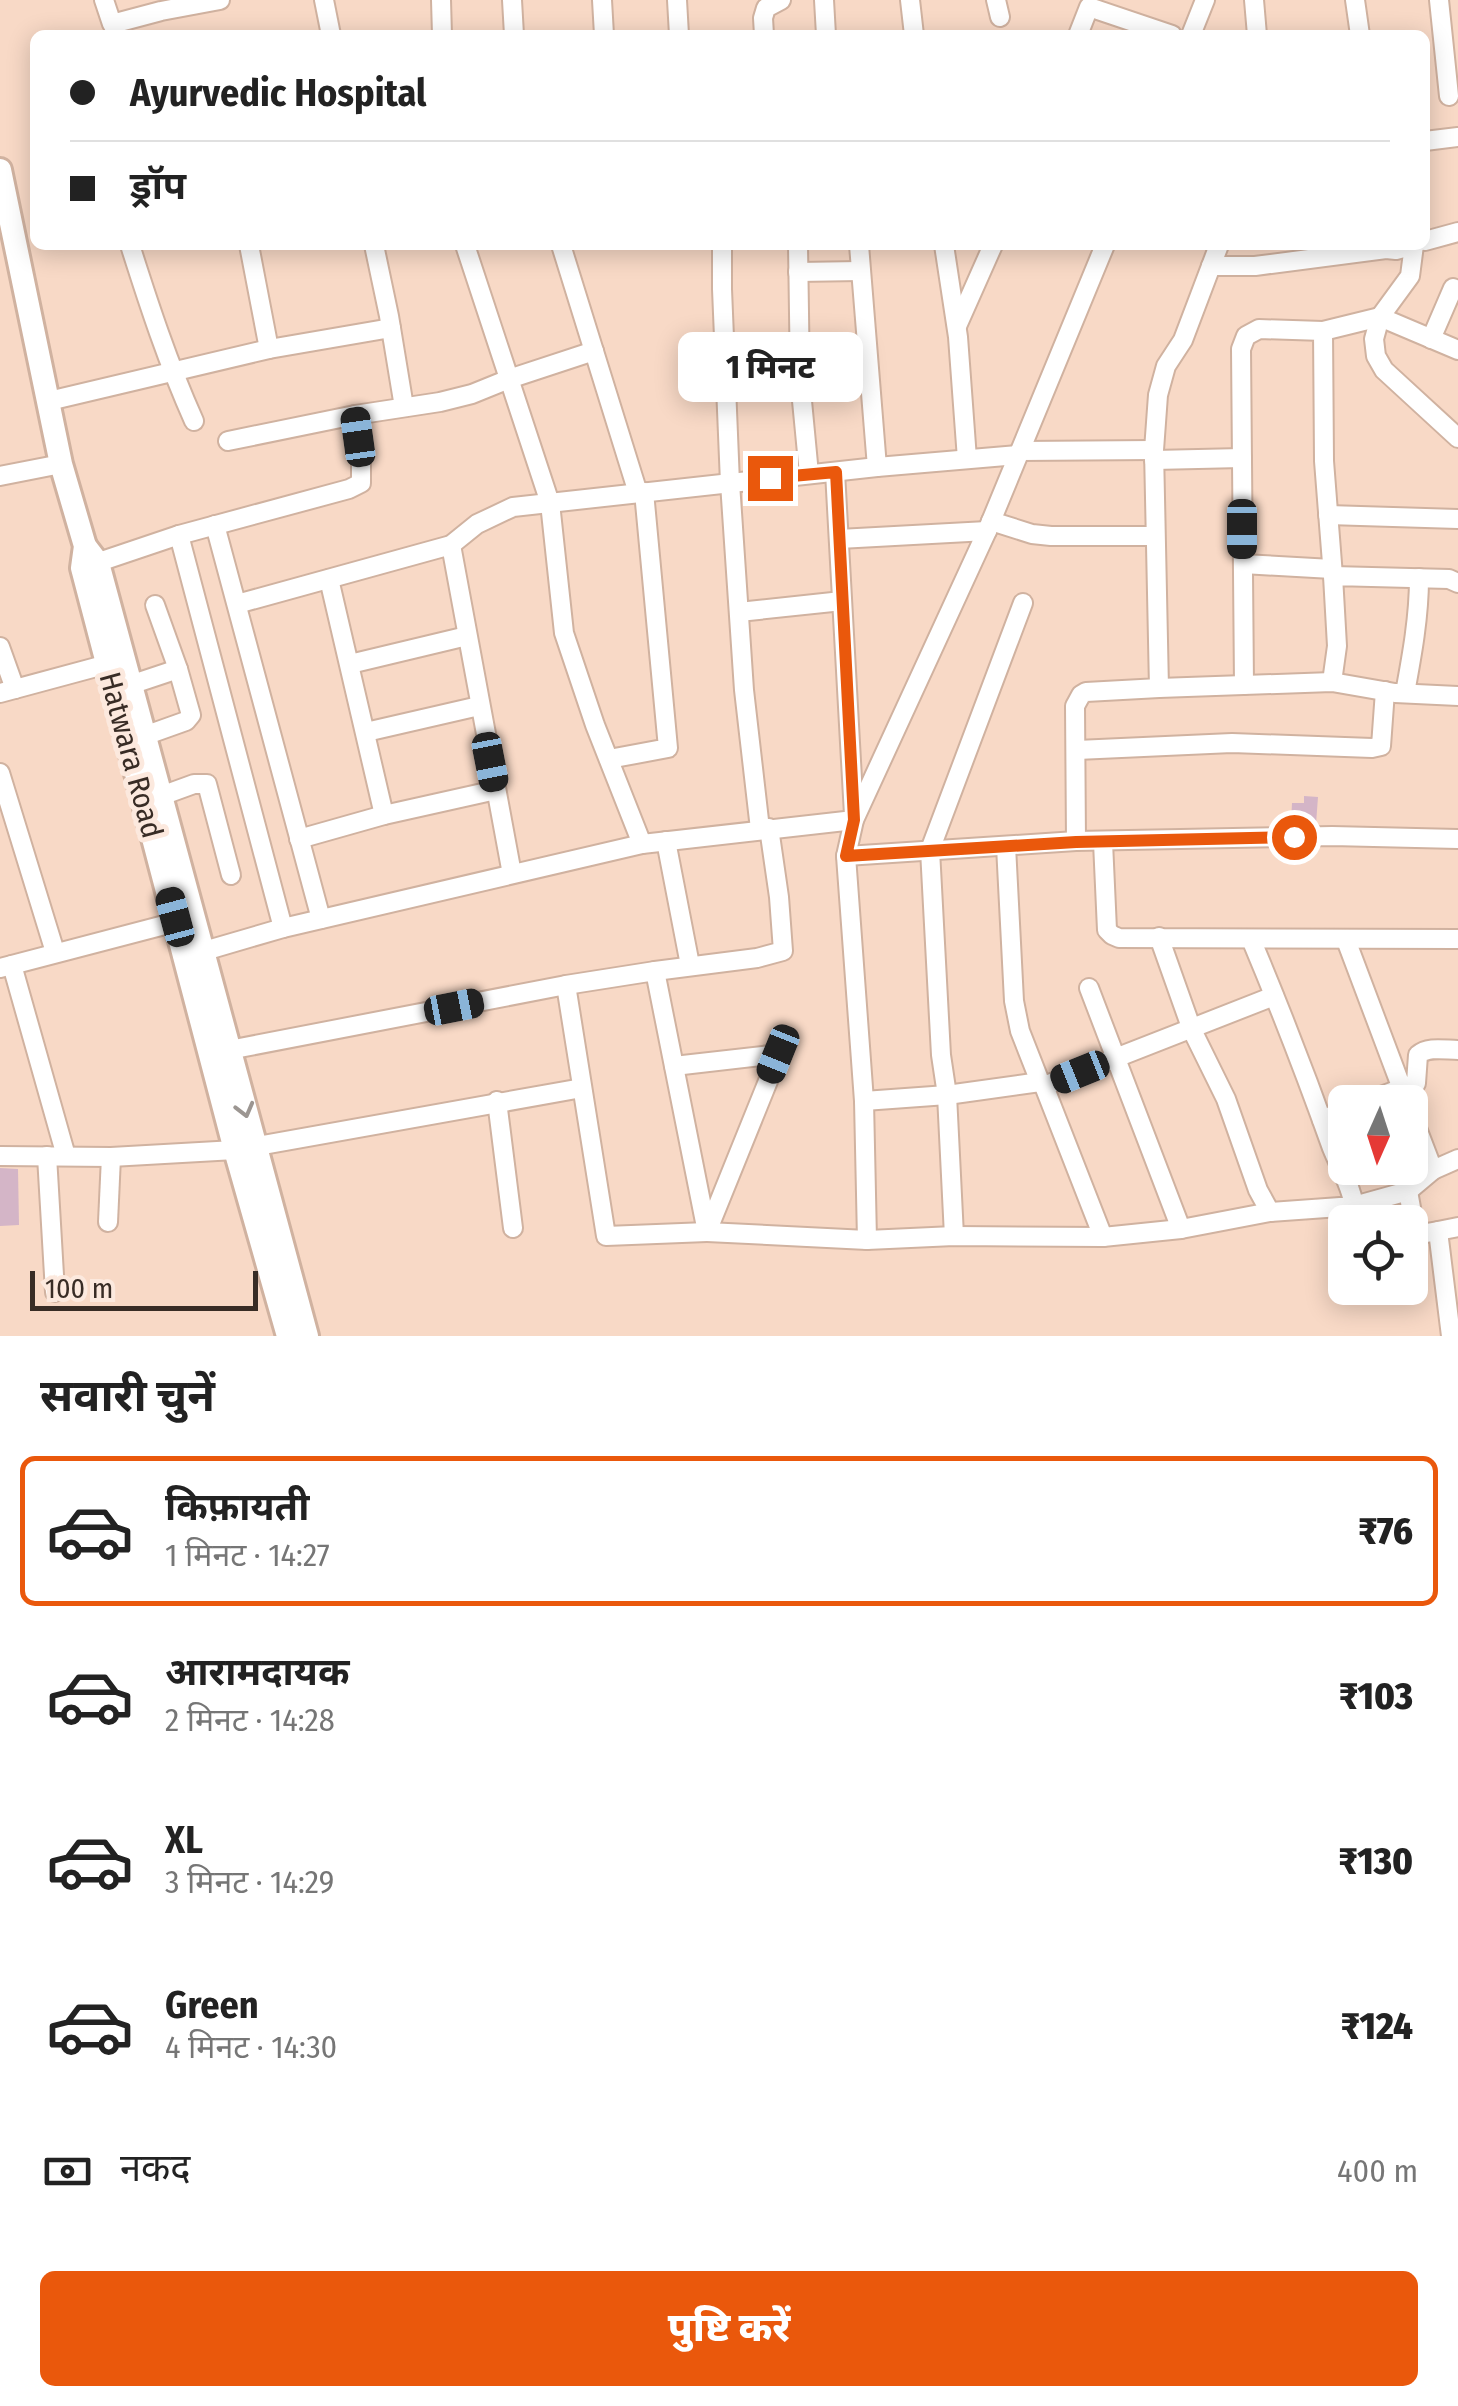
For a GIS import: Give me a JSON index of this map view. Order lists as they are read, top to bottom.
{
  "streets": {
    "street": ["Hatwara Road"]
  },
  "scale_bar": "100 m",
  "north": "bottom",
  "page": {
    "banner": ["Ayurvedic Hospital", "ड्रॉप"],
    "bubble": "1 मिनट",
    "scale": "100 m",
    "heading": "सवारी चुनें",
    "list": [
      {
        "name": "किफ़ायती",
        "note": "1 मिनट · 14:27",
        "value": "₹76"
      },
      {
        "name": "आरामदायक",
        "note": "2 मिनट · 14:28",
        "value": "₹103"
      },
      {
        "name": "XL",
        "note": "3 मिनट · 14:29",
        "value": "₹130"
      },
      {
        "name": "Green",
        "note": "4 मिनट · 14:30",
        "value": "₹124"
      }
    ],
    "pay": ["नकद", "400 m"],
    "buttons": "पुष्टि करें"
  }
}
